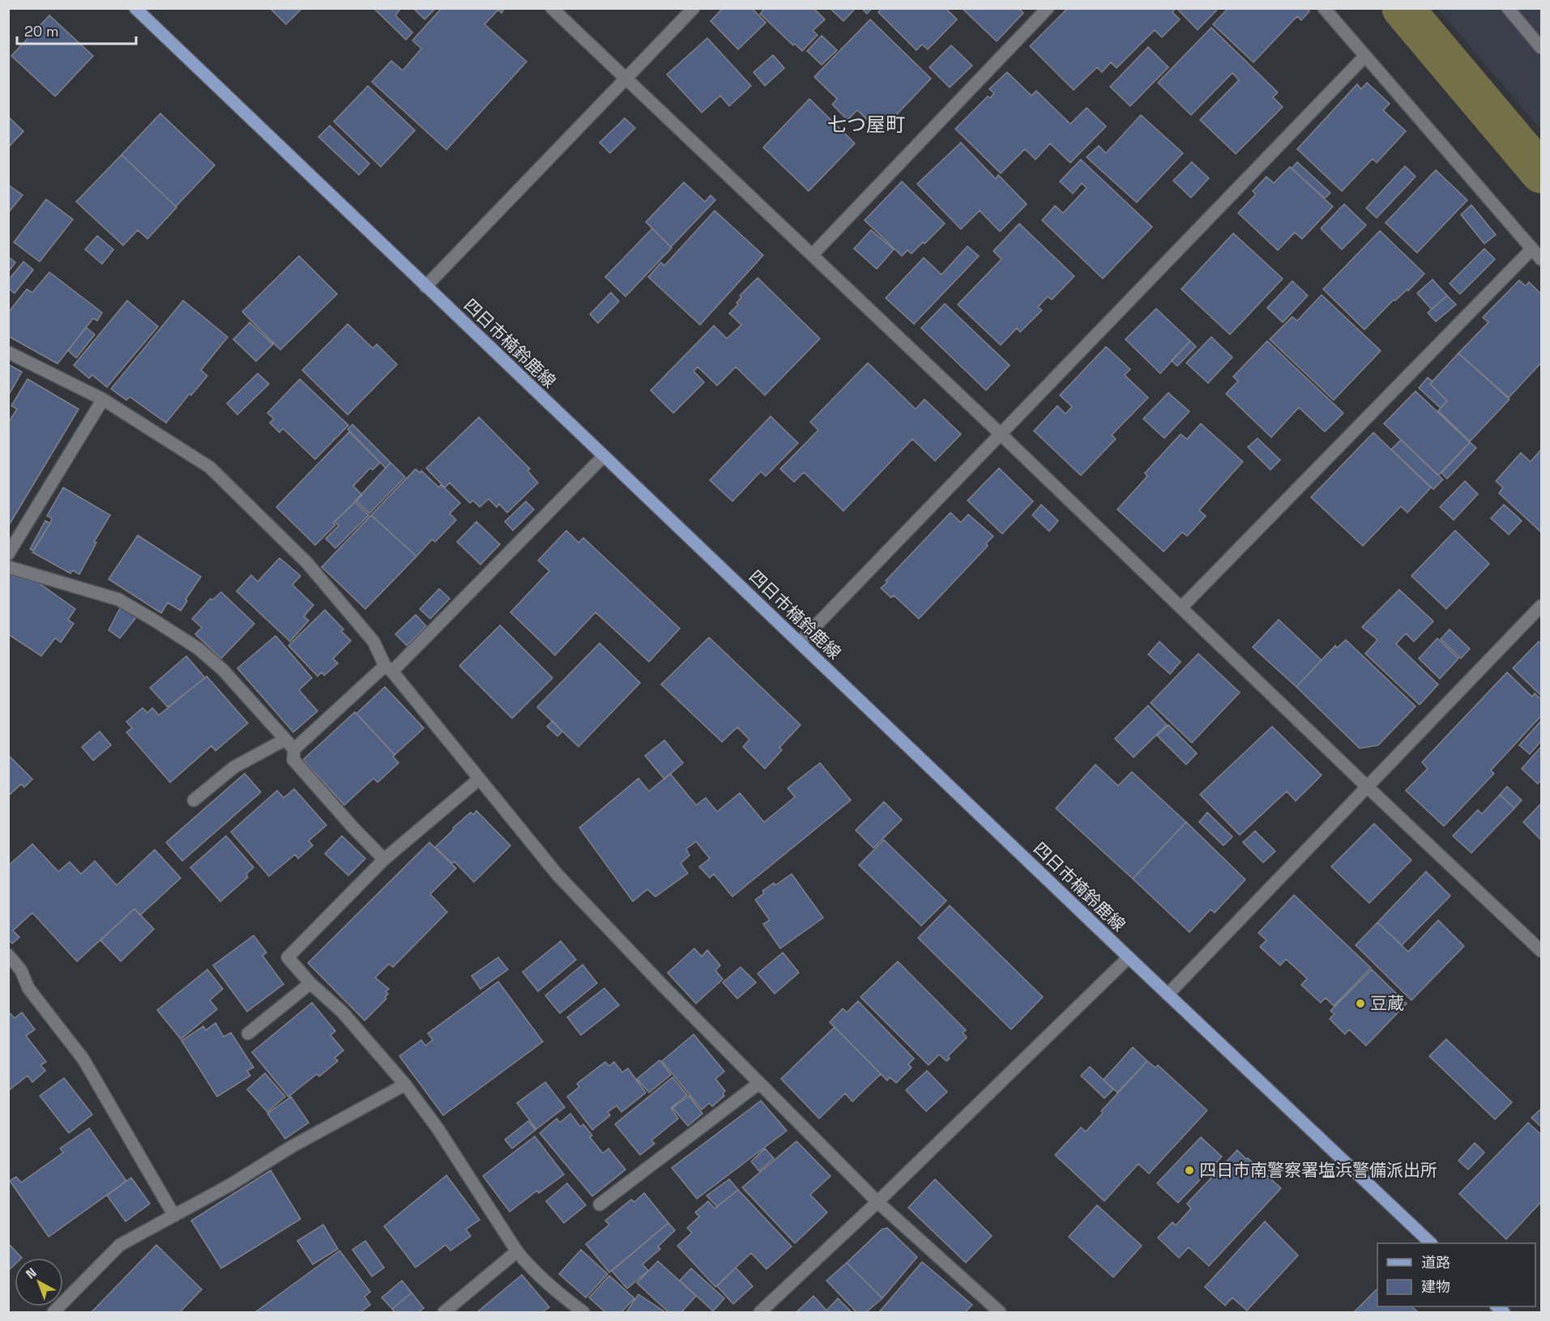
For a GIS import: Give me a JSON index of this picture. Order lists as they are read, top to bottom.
{
  "streets": {
    "main road": ["四日市楠鈴鹿線"]
  },
  "districts": ["七つ屋町"],
  "places": ["豆蔵", "四日市南警察署塩浜警備派出所"],
  "legend": ["道路", "建物"],
  "scale_bar": "20 m",
  "north": "top left"
}
